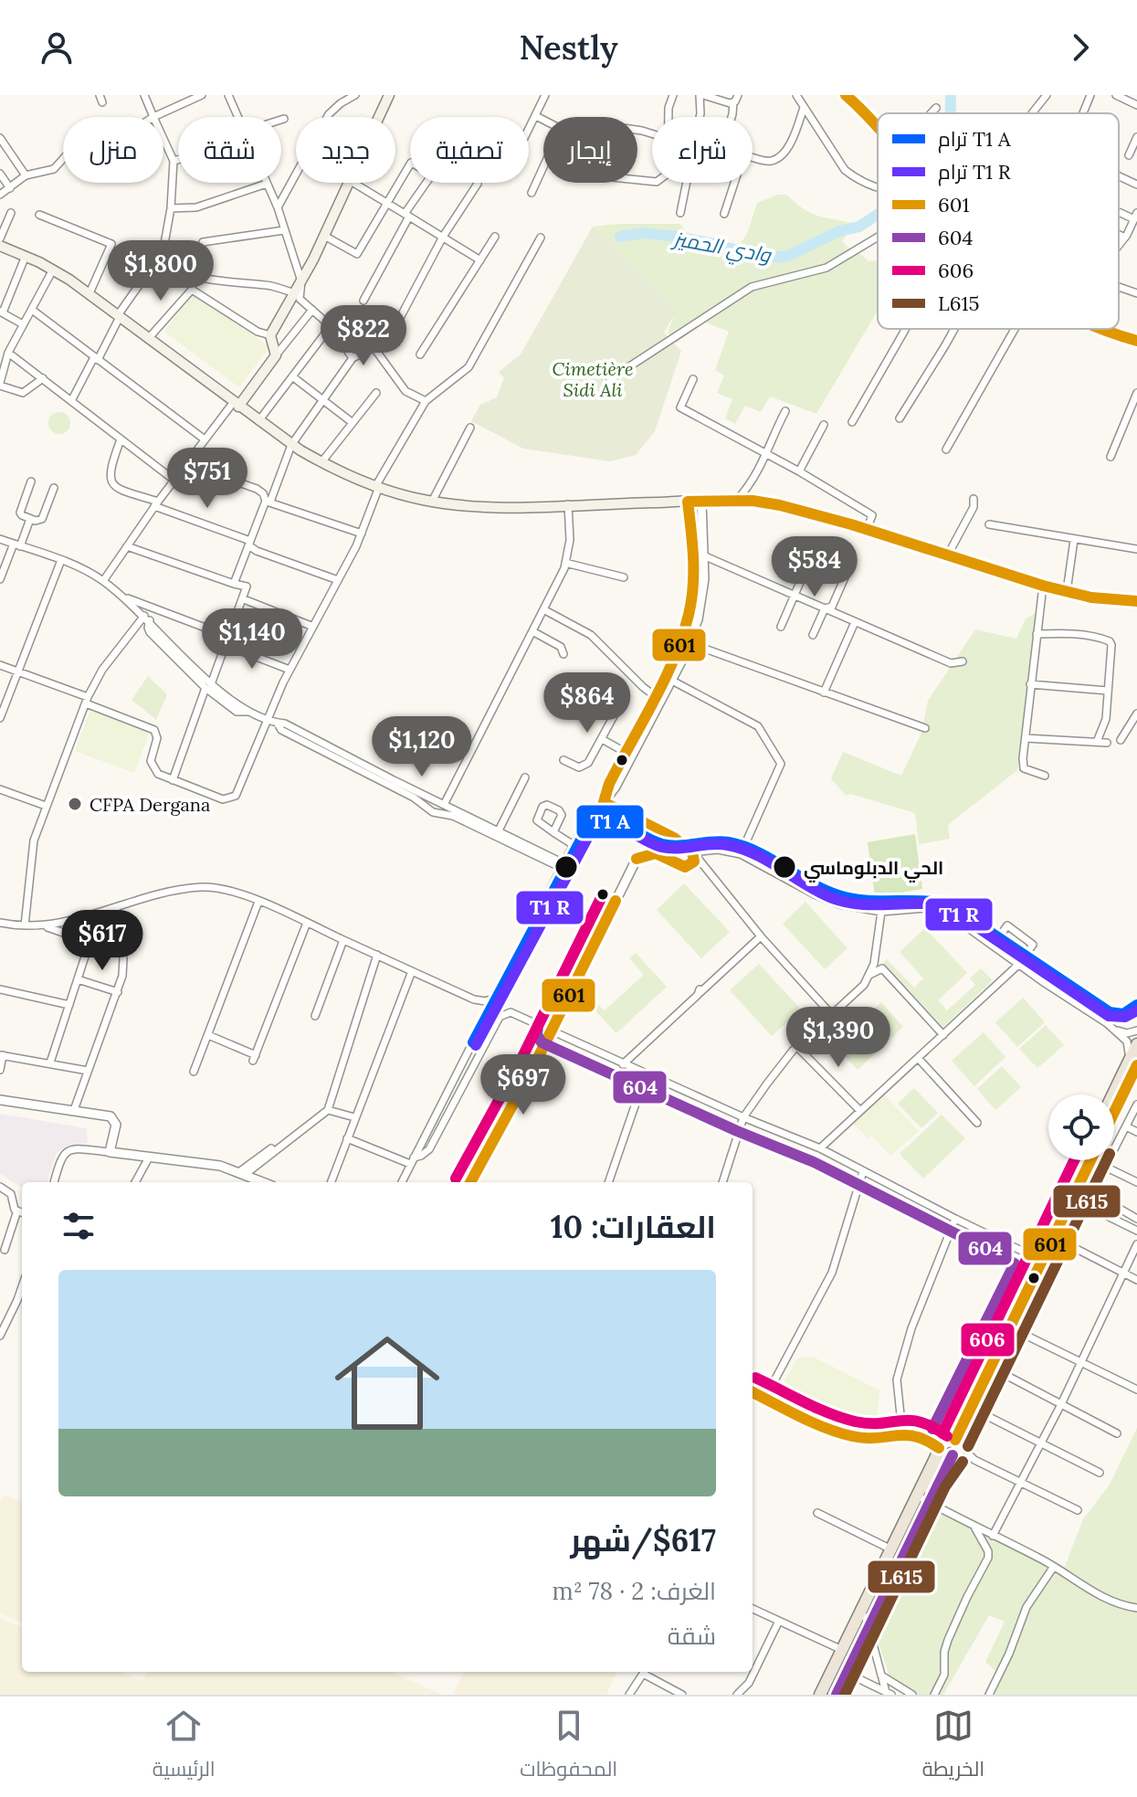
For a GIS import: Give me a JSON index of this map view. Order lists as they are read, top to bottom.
{
  "water": ["وادي الحميز"],
  "parks": ["Cimetière Sidi Ali"],
  "places": ["CFPA Dergana", "الحي الدبلوماسي"],
  "lines": [
    "transit line 601",
    "transit line 604",
    "transit line 606",
    "transit line L615"
  ],
  "legend": [
    "ترام T1 A",
    "ترام T1 R",
    "601",
    "604",
    "606",
    "L615"
  ],
  "page": {
    "header": "Nestly",
    "chip": [
      "شراء",
      "إيجار",
      "تصفية",
      "جديد",
      "شقة",
      "منزل"
    ],
    "price": [
      "$1,800",
      "$822",
      "$751",
      "$584",
      "$1,140",
      "$864",
      "$1,120",
      "$617",
      "$1,390",
      "$697"
    ],
    "heading": "العقارات: 10",
    "list": [
      {
        "name": "$617/شهر",
        "note": "الغرف: 2 · 78 m² · شقة"
      }
    ],
    "tabs": ["الخريطة", "المحفوظات", "الرئيسية"]
  }
}
